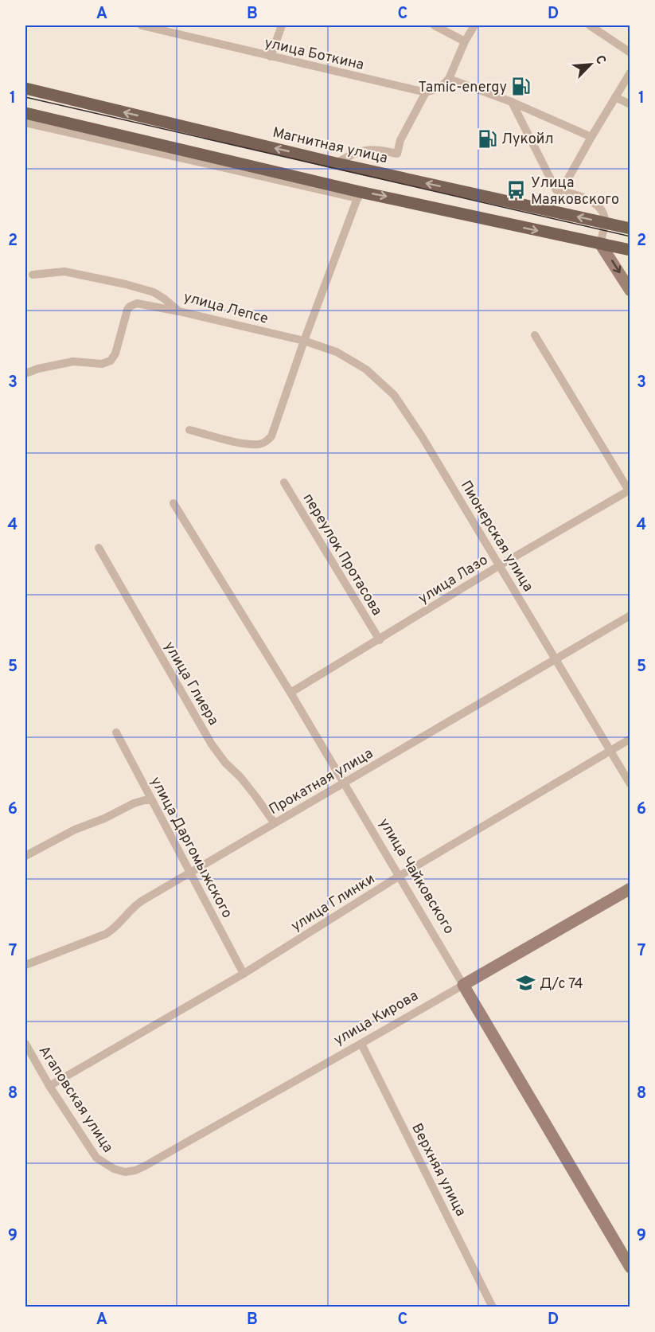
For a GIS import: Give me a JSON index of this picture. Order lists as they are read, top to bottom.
{
  "streets": {
    "main road": ["Магнитная улица", "улица Чайковского", "улица Кирова"],
    "street": [
      "улица Боткина",
      "улица Лепсе",
      "Пионерская улица",
      "переулок Протасова",
      "улица Лазо",
      "улица Глиера",
      "Прокатная улица",
      "улица Даргомыжского",
      "улица Глинки",
      "Агаповская улица",
      "Верхняя улица"
    ]
  },
  "crossings": [
    ["улица Лепсе", "Пионерская улица"],
    ["Пионерская улица", "улица Лазо"],
    ["Пионерская улица", "Прокатная улица"],
    ["Пионерская улица", "улица Глинки"],
    ["переулок Протасова", "улица Лазо"],
    ["улица Лазо", "улица Чайковского"],
    ["улица Глиера", "Прокатная улица"],
    ["Прокатная улица", "улица Даргомыжского"],
    ["Прокатная улица", "улица Чайковского"],
    ["улица Даргомыжского", "улица Глинки"],
    ["улица Чайковского", "улица Глинки"],
    ["улица Чайковского", "улица Кирова"],
    ["улица Глинки", "Агаповская улица"],
    ["улица Кирова", "Агаповская улица"],
    ["улица Кирова", "Верхняя улица"]
  ],
  "places": {
    "fuel station": ["Tamic-energy", "Лукойл"],
    "bus stop": ["Улица Маяковского"],
    "school or university": ["Д/с 74"]
  },
  "north": "top right",
  "grid": {
    "columns": [
      "A",
      "B",
      "C",
      "D"
    ],
    "rows": [
      "1",
      "2",
      "3",
      "4",
      "5",
      "6",
      "7",
      "8",
      "9"
    ]
  }
}
